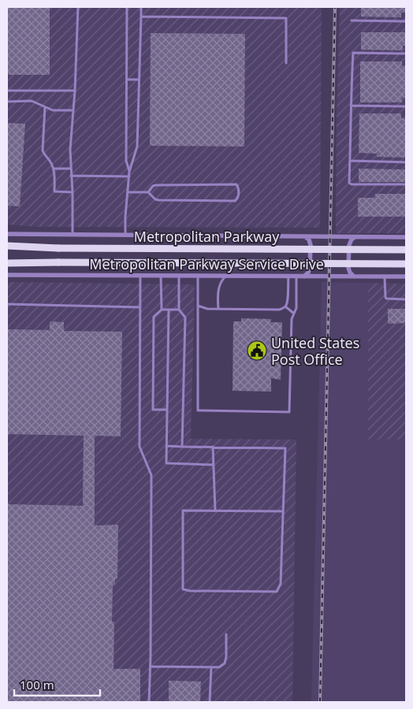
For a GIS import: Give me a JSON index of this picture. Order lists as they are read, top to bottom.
{
  "streets": {
    "main road": ["Metropolitan Parkway"],
    "street": ["Metropolitan Parkway Service Drive"]
  },
  "places": {
    "public building": ["United States Post Office"]
  },
  "scale_bar": "100 m"
}
